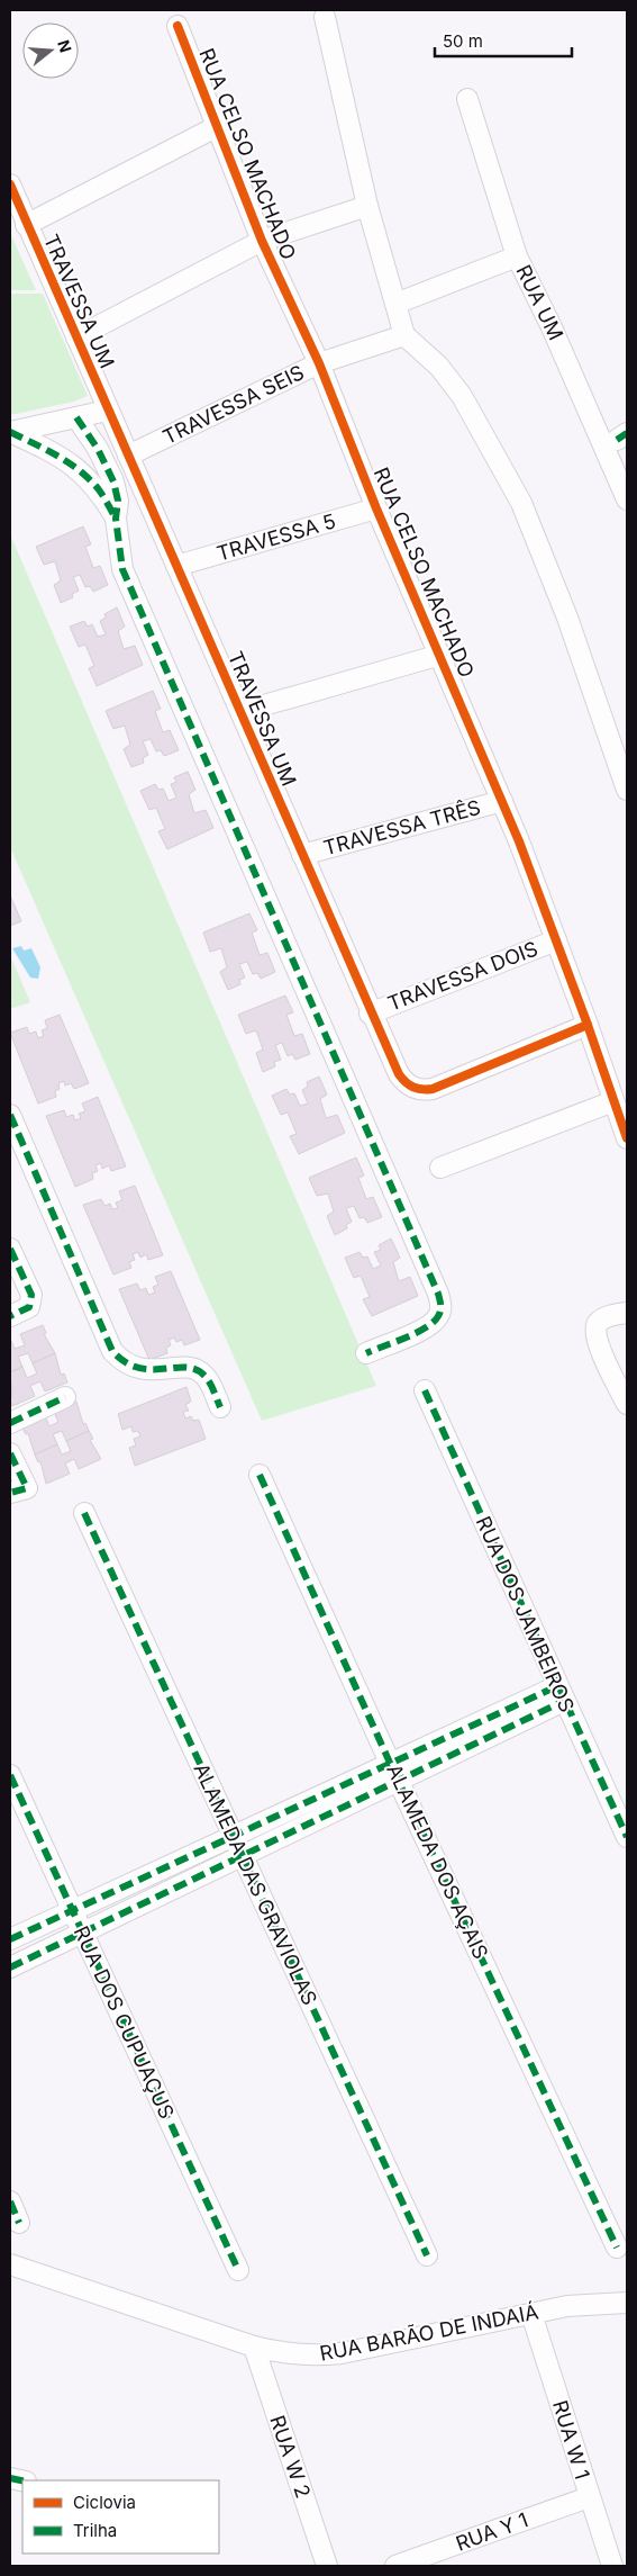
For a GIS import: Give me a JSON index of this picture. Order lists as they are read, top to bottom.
{
  "streets": {
    "street": [
      "RUA CELSO MACHADO",
      "TRAVESSA UM",
      "RUA UM",
      "TRAVESSA SEIS",
      "TRAVESSA 5",
      "TRAVESSA TRÊS",
      "TRAVESSA DOIS",
      "RUA DOS JAMBEIROS",
      "ALAMEDA DOS AÇAIS",
      "ALAMEDA DAS GRAVIOLAS",
      "RUA DOS CUPUAÇUS",
      "RUA BARÃO DE INDAIÁ",
      "RUA W 1",
      "RUA W 2",
      "RUA Y 1"
    ]
  },
  "crossings": [
    ["RUA CELSO MACHADO", "TRAVESSA UM"],
    ["RUA CELSO MACHADO", "TRAVESSA SEIS"],
    ["RUA CELSO MACHADO", "TRAVESSA 5"],
    ["RUA CELSO MACHADO", "TRAVESSA TRÊS"],
    ["RUA CELSO MACHADO", "TRAVESSA DOIS"],
    ["TRAVESSA UM", "TRAVESSA SEIS"],
    ["TRAVESSA UM", "TRAVESSA 5"],
    ["TRAVESSA UM", "TRAVESSA TRÊS"],
    ["TRAVESSA UM", "TRAVESSA DOIS"],
    ["RUA BARÃO DE INDAIÁ", "RUA W 1"],
    ["RUA BARÃO DE INDAIÁ", "RUA W 2"],
    ["RUA W 1", "RUA Y 1"]
  ],
  "legend": ["Ciclovia", "Trilha"],
  "scale_bar": "50 m",
  "north": "right"
}
